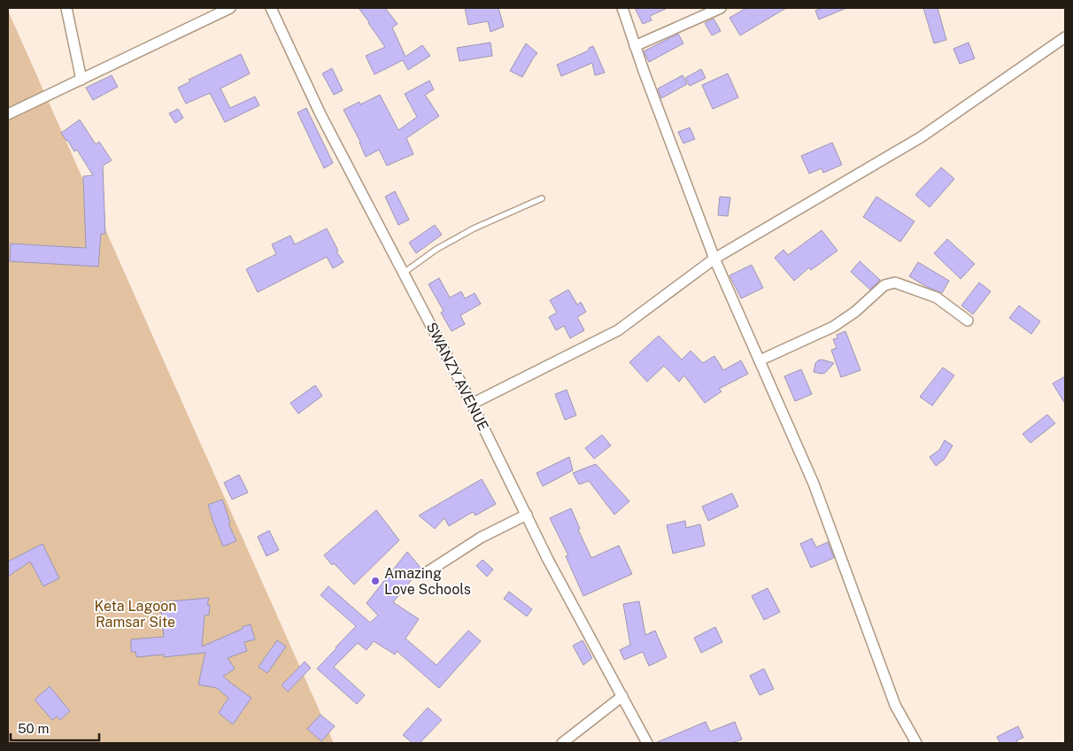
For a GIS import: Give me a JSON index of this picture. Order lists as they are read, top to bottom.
{
  "streets": {
    "street": ["SWANZY AVENUE"]
  },
  "parks": ["Keta Lagoon Ramsar Site"],
  "places": ["Amazing Love Schools"],
  "scale_bar": "50 m"
}
